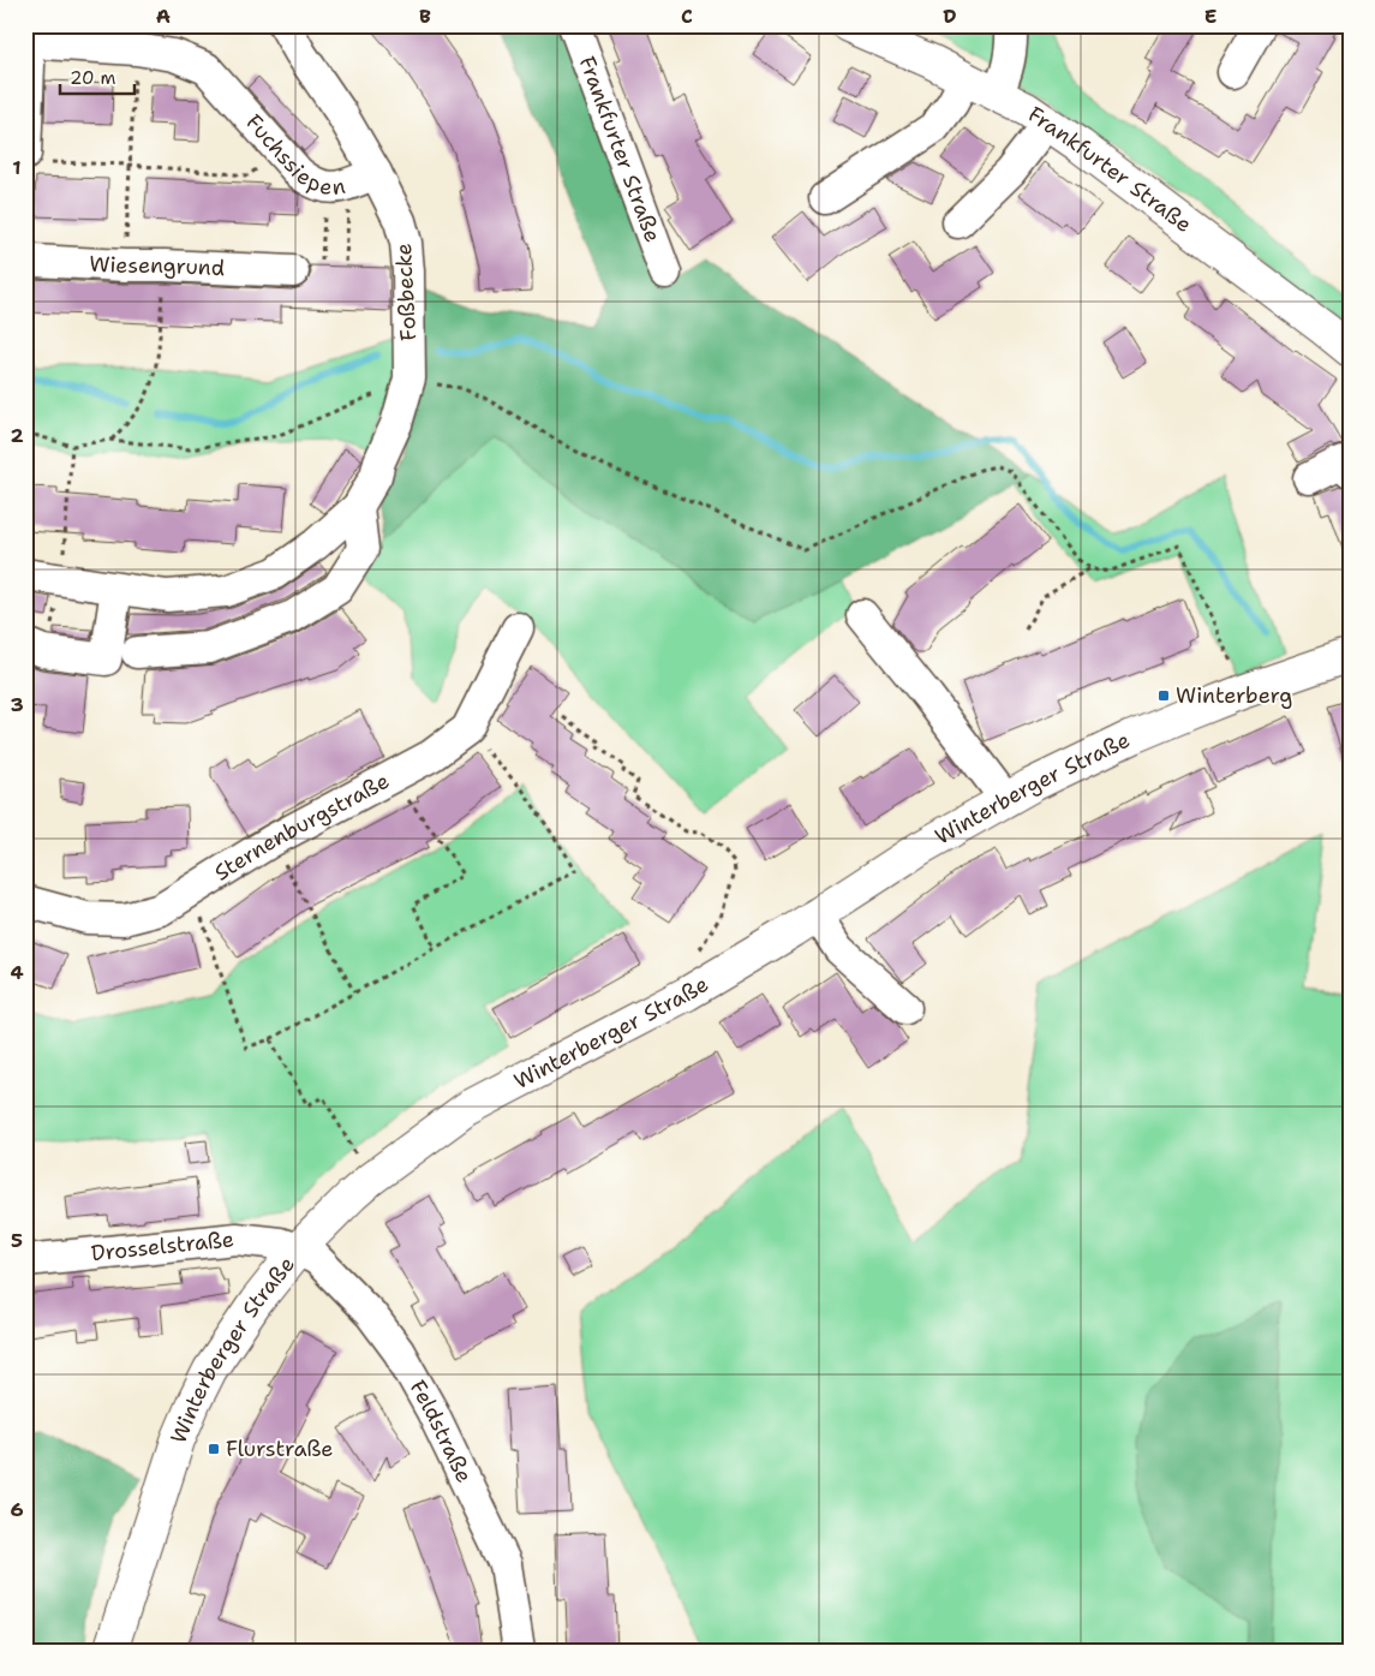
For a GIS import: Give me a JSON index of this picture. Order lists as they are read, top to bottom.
{
  "streets": {
    "main road": ["Frankfurter Straße", "Winterberger Straße"],
    "street": [
      "Fuchssiepen",
      "Wiesengrund",
      "Foßbecke",
      "Sternenburgstraße",
      "Drosselstraße",
      "Feldstraße"
    ]
  },
  "crossings": [
    ["Fuchssiepen", "Foßbecke"],
    ["Winterberger Straße", "Drosselstraße"],
    ["Winterberger Straße", "Feldstraße"],
    ["Drosselstraße", "Feldstraße"]
  ],
  "places": {
    "transit": ["Winterberg", "Flurstraße"]
  },
  "scale_bar": "20 m",
  "grid": {
    "columns": [
      "A",
      "B",
      "C",
      "D",
      "E"
    ],
    "rows": [
      "1",
      "2",
      "3",
      "4",
      "5",
      "6"
    ]
  }
}
